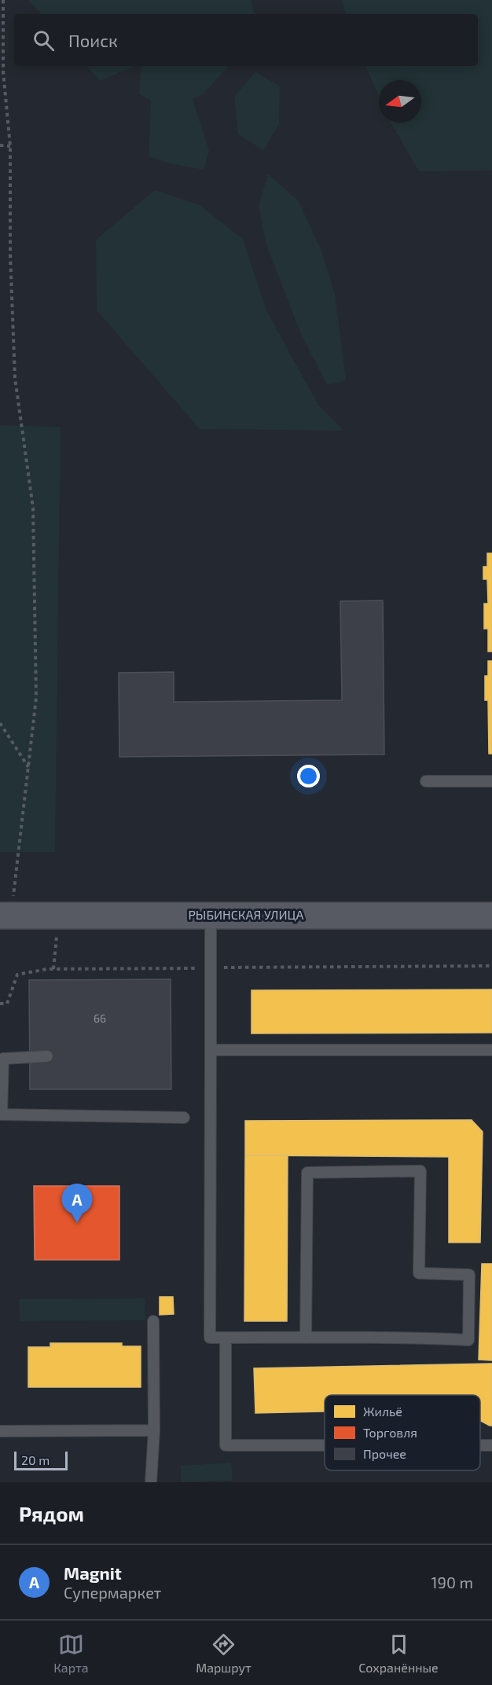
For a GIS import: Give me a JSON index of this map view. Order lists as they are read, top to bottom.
{
  "streets": {
    "main road": ["РЫБИНСКАЯ УЛИЦА"]
  },
  "house_numbers": ["66"],
  "legend": ["Жильё", "Торговля", "Прочее"],
  "scale_bar": "20 m",
  "north": "left",
  "page": {
    "search": "Поиск",
    "pins": "A",
    "scale": "20 m",
    "heading": "Рядом",
    "list": [
      {
        "mark": "A",
        "name": "Magnit",
        "note": "Супермаркет",
        "value": "190 m"
      }
    ],
    "nav": ["Карта", "Маршрут", "Сохранённые"]
  }
}
